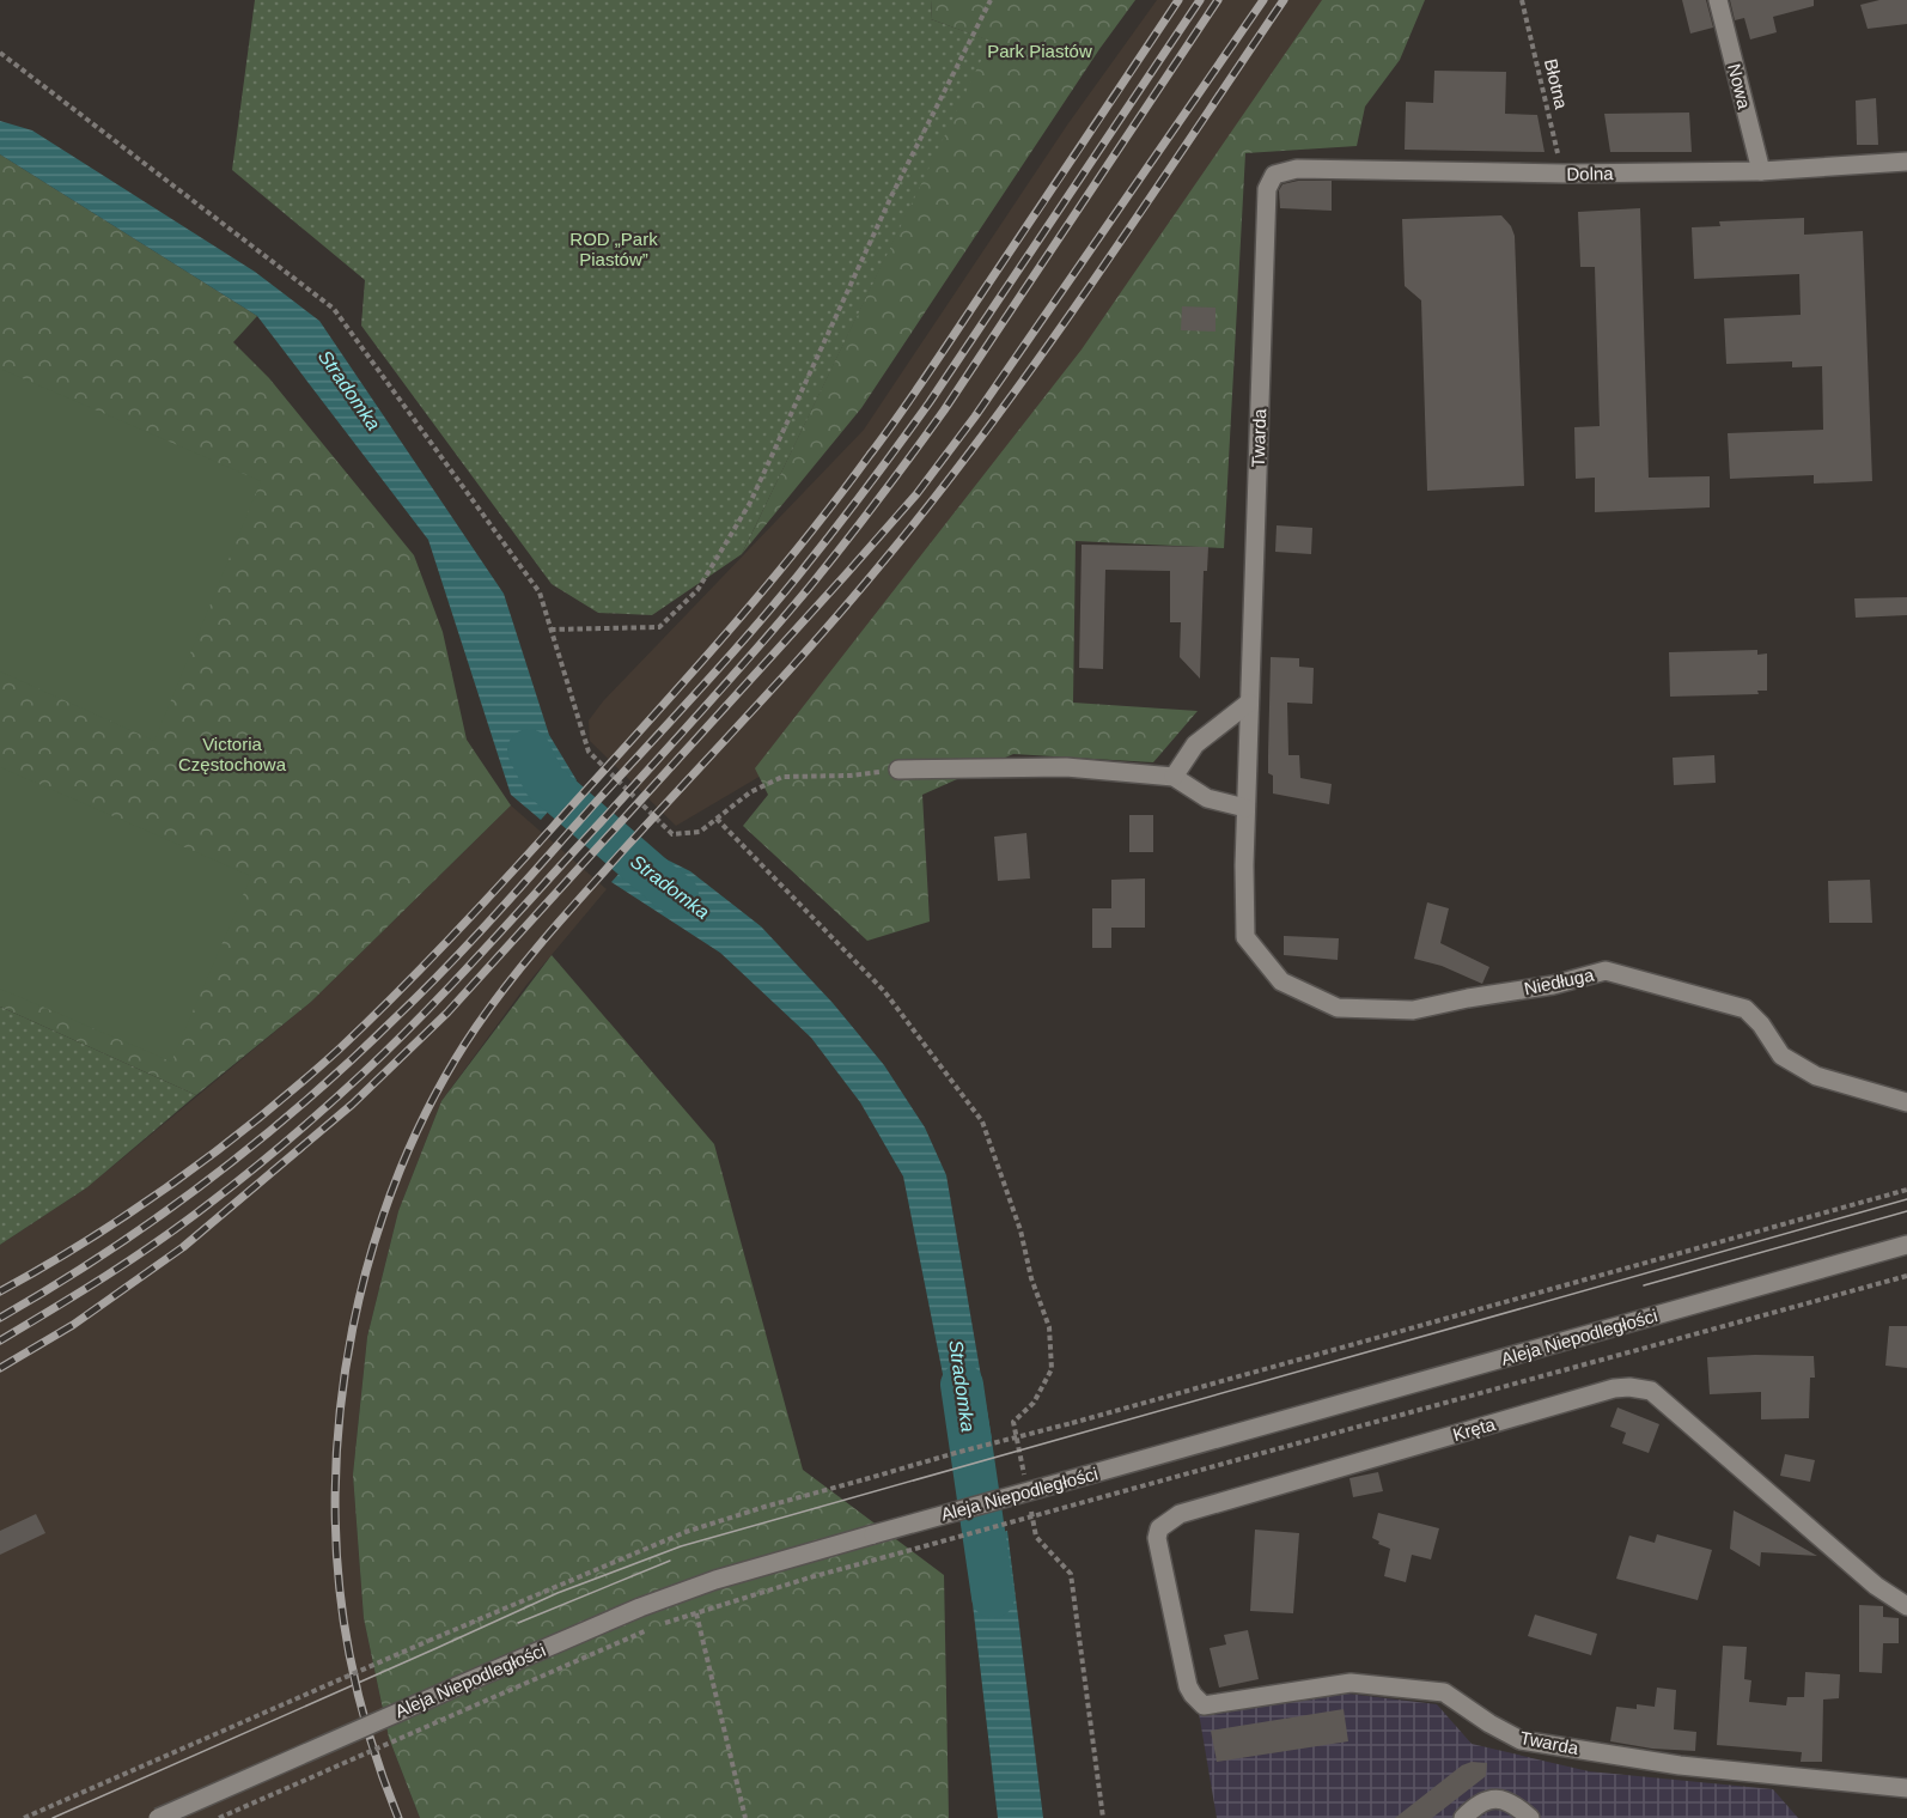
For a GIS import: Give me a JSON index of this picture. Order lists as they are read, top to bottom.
{
  "streets": {
    "street": [
      "Nowa",
      "Dolna",
      "Twarda",
      "Niedługa",
      "Aleja Niepodległości",
      "Kręta"
    ],
    "path": ["Błotna"]
  },
  "crossings": [
    ["Błotna", "Dolna"],
    ["Nowa", "Dolna"],
    ["Dolna", "Twarda"],
    ["Twarda", "Niedługa"],
    ["Twarda", "Kręta"]
  ],
  "water": ["Stradomka"],
  "parks": ["Park Piastów", "ROD „Park Piastów”", "Victoria Częstochowa"]
}
